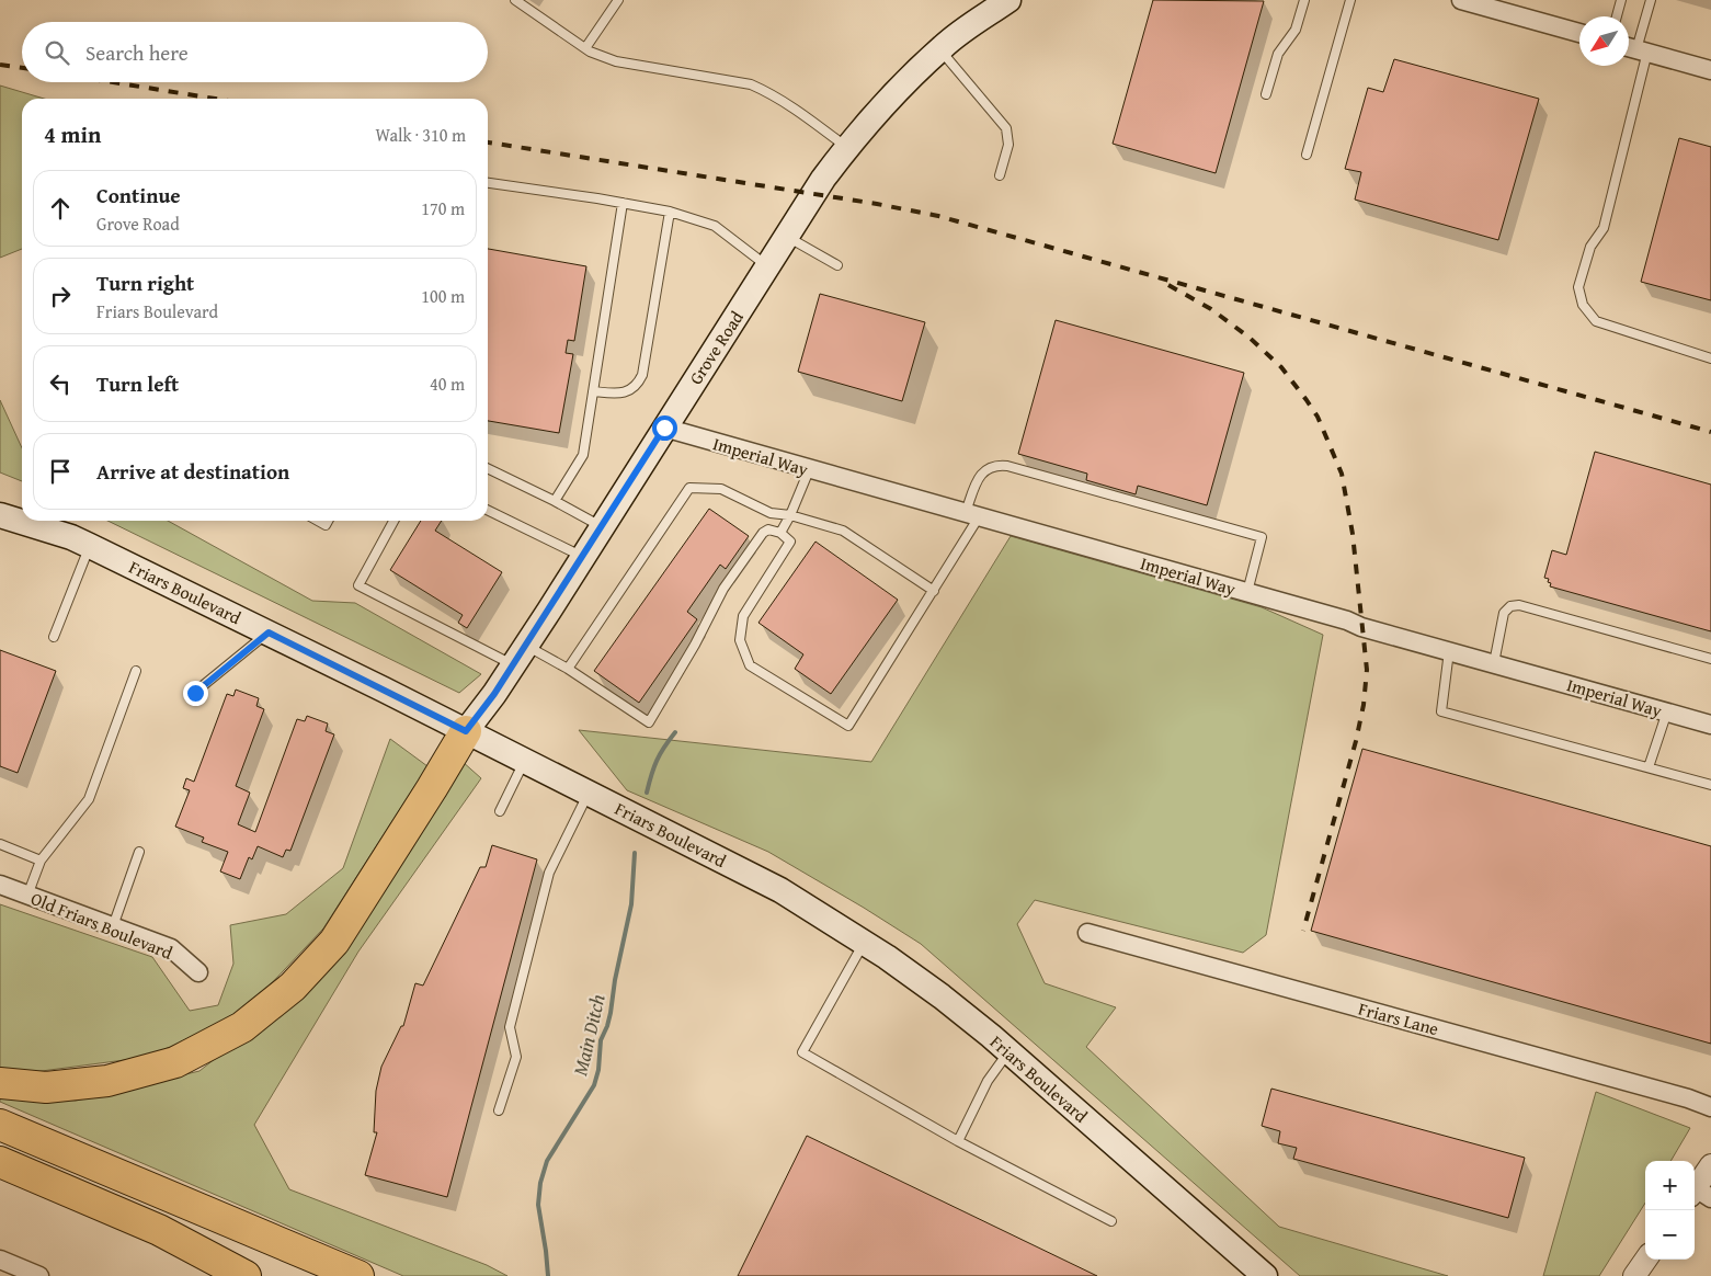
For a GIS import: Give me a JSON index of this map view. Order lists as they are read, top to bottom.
{
  "streets": {
    "main road": ["Grove Road", "Friars Boulevard"],
    "street": ["Imperial Way", "Old Friars Boulevard", "Friars Lane"]
  },
  "crossings": [
    ["Grove Road", "Imperial Way"],
    ["Grove Road", "Friars Boulevard"]
  ],
  "water": ["Main Ditch"],
  "north": "bottom left",
  "page": {
    "search": "Search here",
    "heading": ["4 min", "Walk · 310 m"],
    "list": [
      ["Continue", "Grove Road", "170 m"],
      ["Turn right", "Friars Boulevard", "100 m"],
      ["Turn left", "40 m"],
      "Arrive at destination"
    ],
    "map_buttons": ["+", "−"]
  }
}
